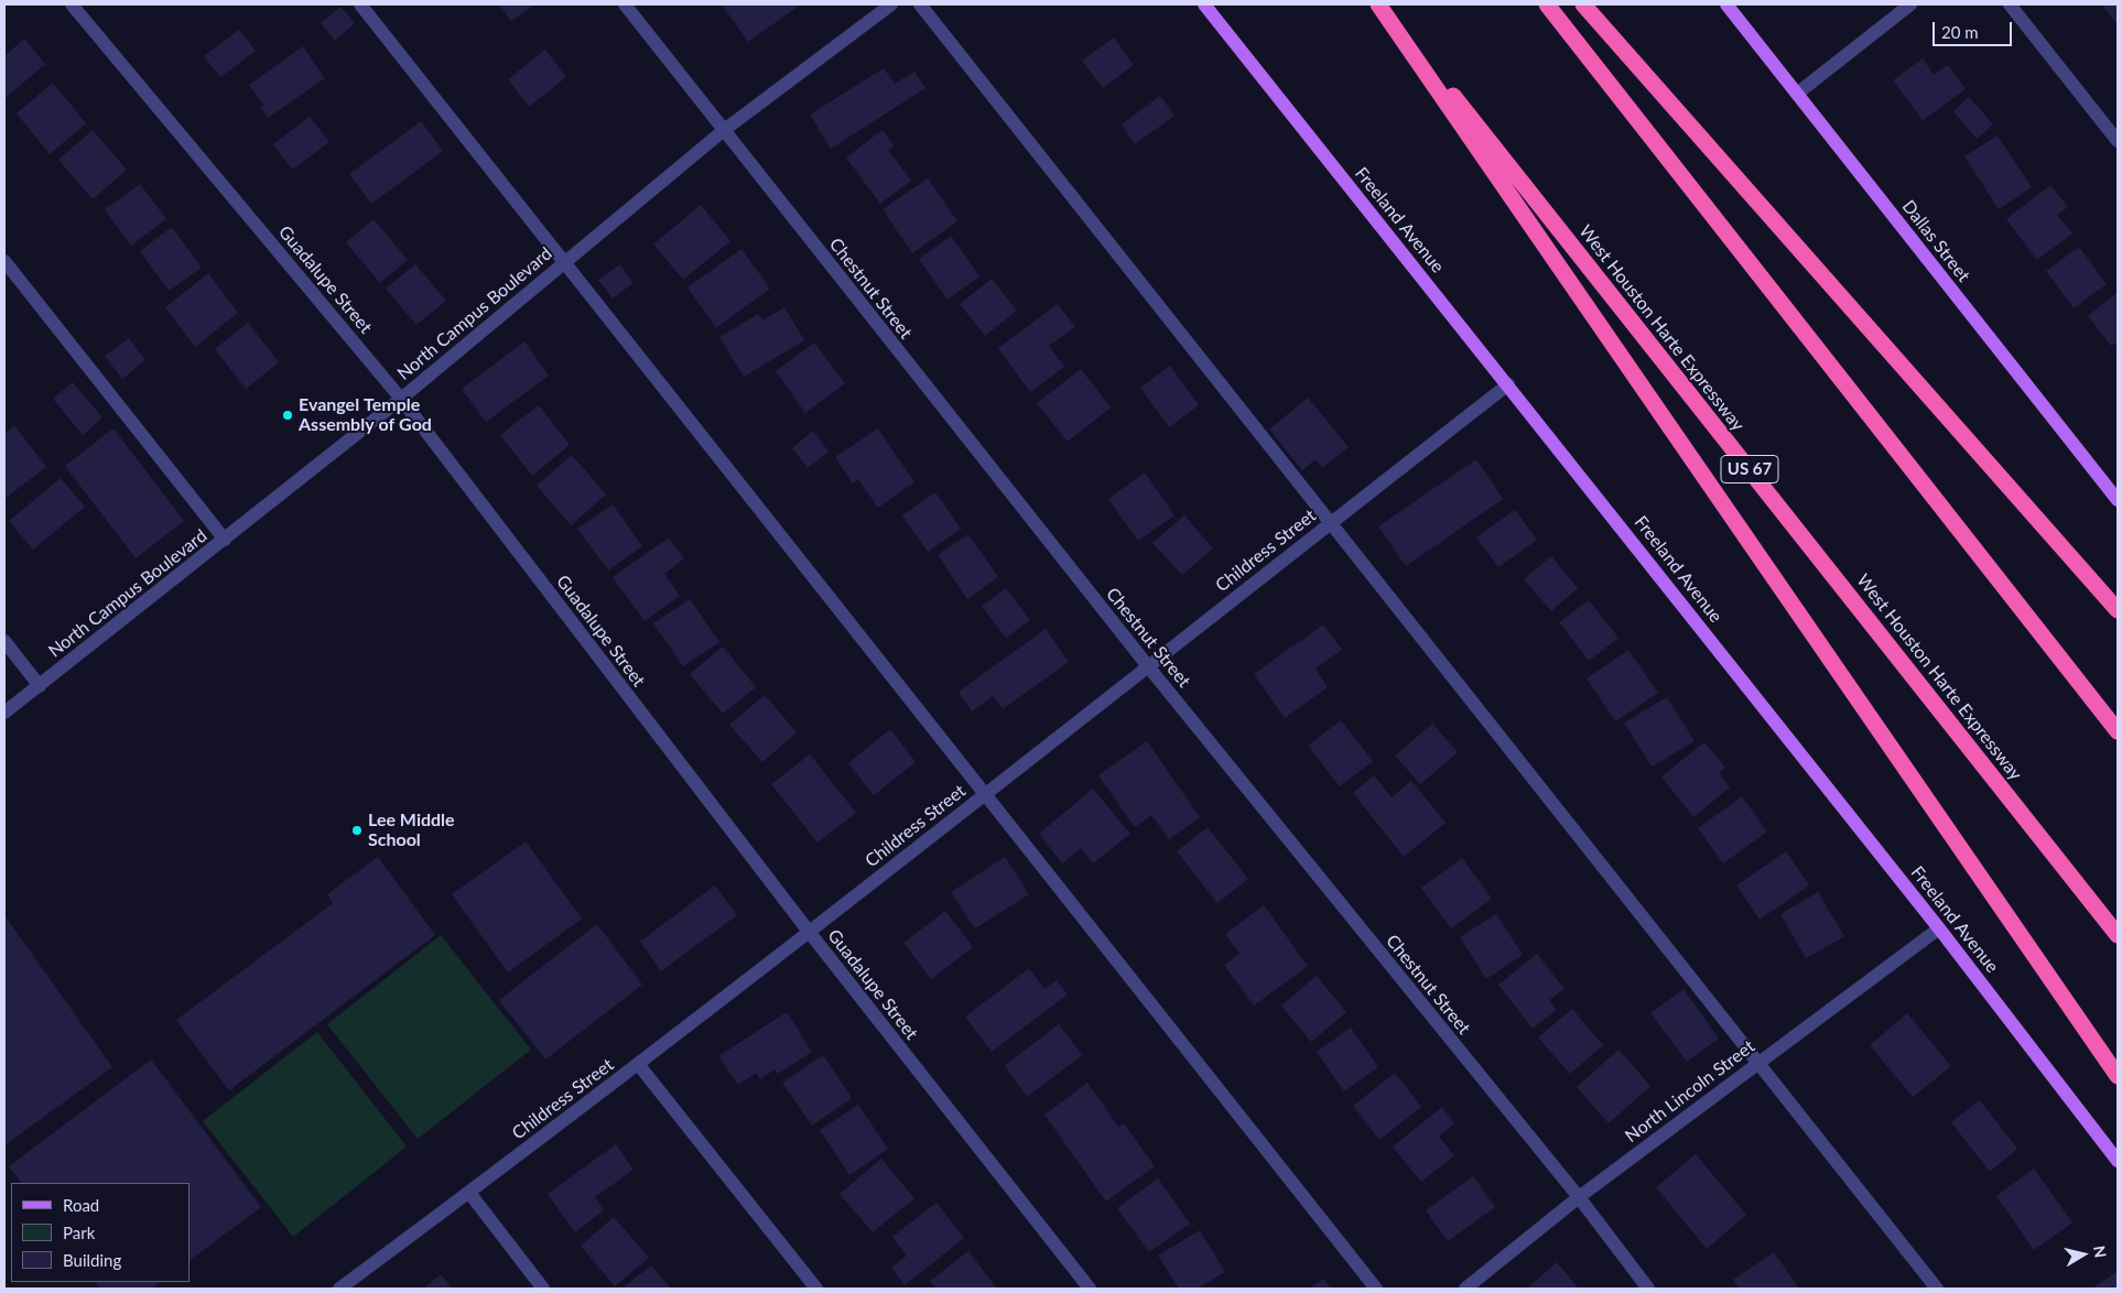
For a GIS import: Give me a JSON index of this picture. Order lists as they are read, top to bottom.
{
  "streets": {
    "highway": ["West Houston Harte Expressway", "US 67"],
    "main road": ["Freeland Avenue", "Dallas Street"],
    "street": [
      "Guadalupe Street",
      "Chestnut Street",
      "North Campus Boulevard",
      "Childress Street",
      "North Lincoln Street"
    ]
  },
  "crossings": [
    ["Freeland Avenue", "Childress Street"],
    ["Freeland Avenue", "North Lincoln Street"],
    ["Guadalupe Street", "North Campus Boulevard"],
    ["Guadalupe Street", "Childress Street"],
    ["Chestnut Street", "North Campus Boulevard"],
    ["Chestnut Street", "Childress Street"],
    ["Chestnut Street", "North Lincoln Street"]
  ],
  "places": ["Evangel Temple Assembly of God", "Lee Middle School"],
  "legend": ["Road", "Park", "Building"],
  "scale_bar": "20 m",
  "north": "right"
}
